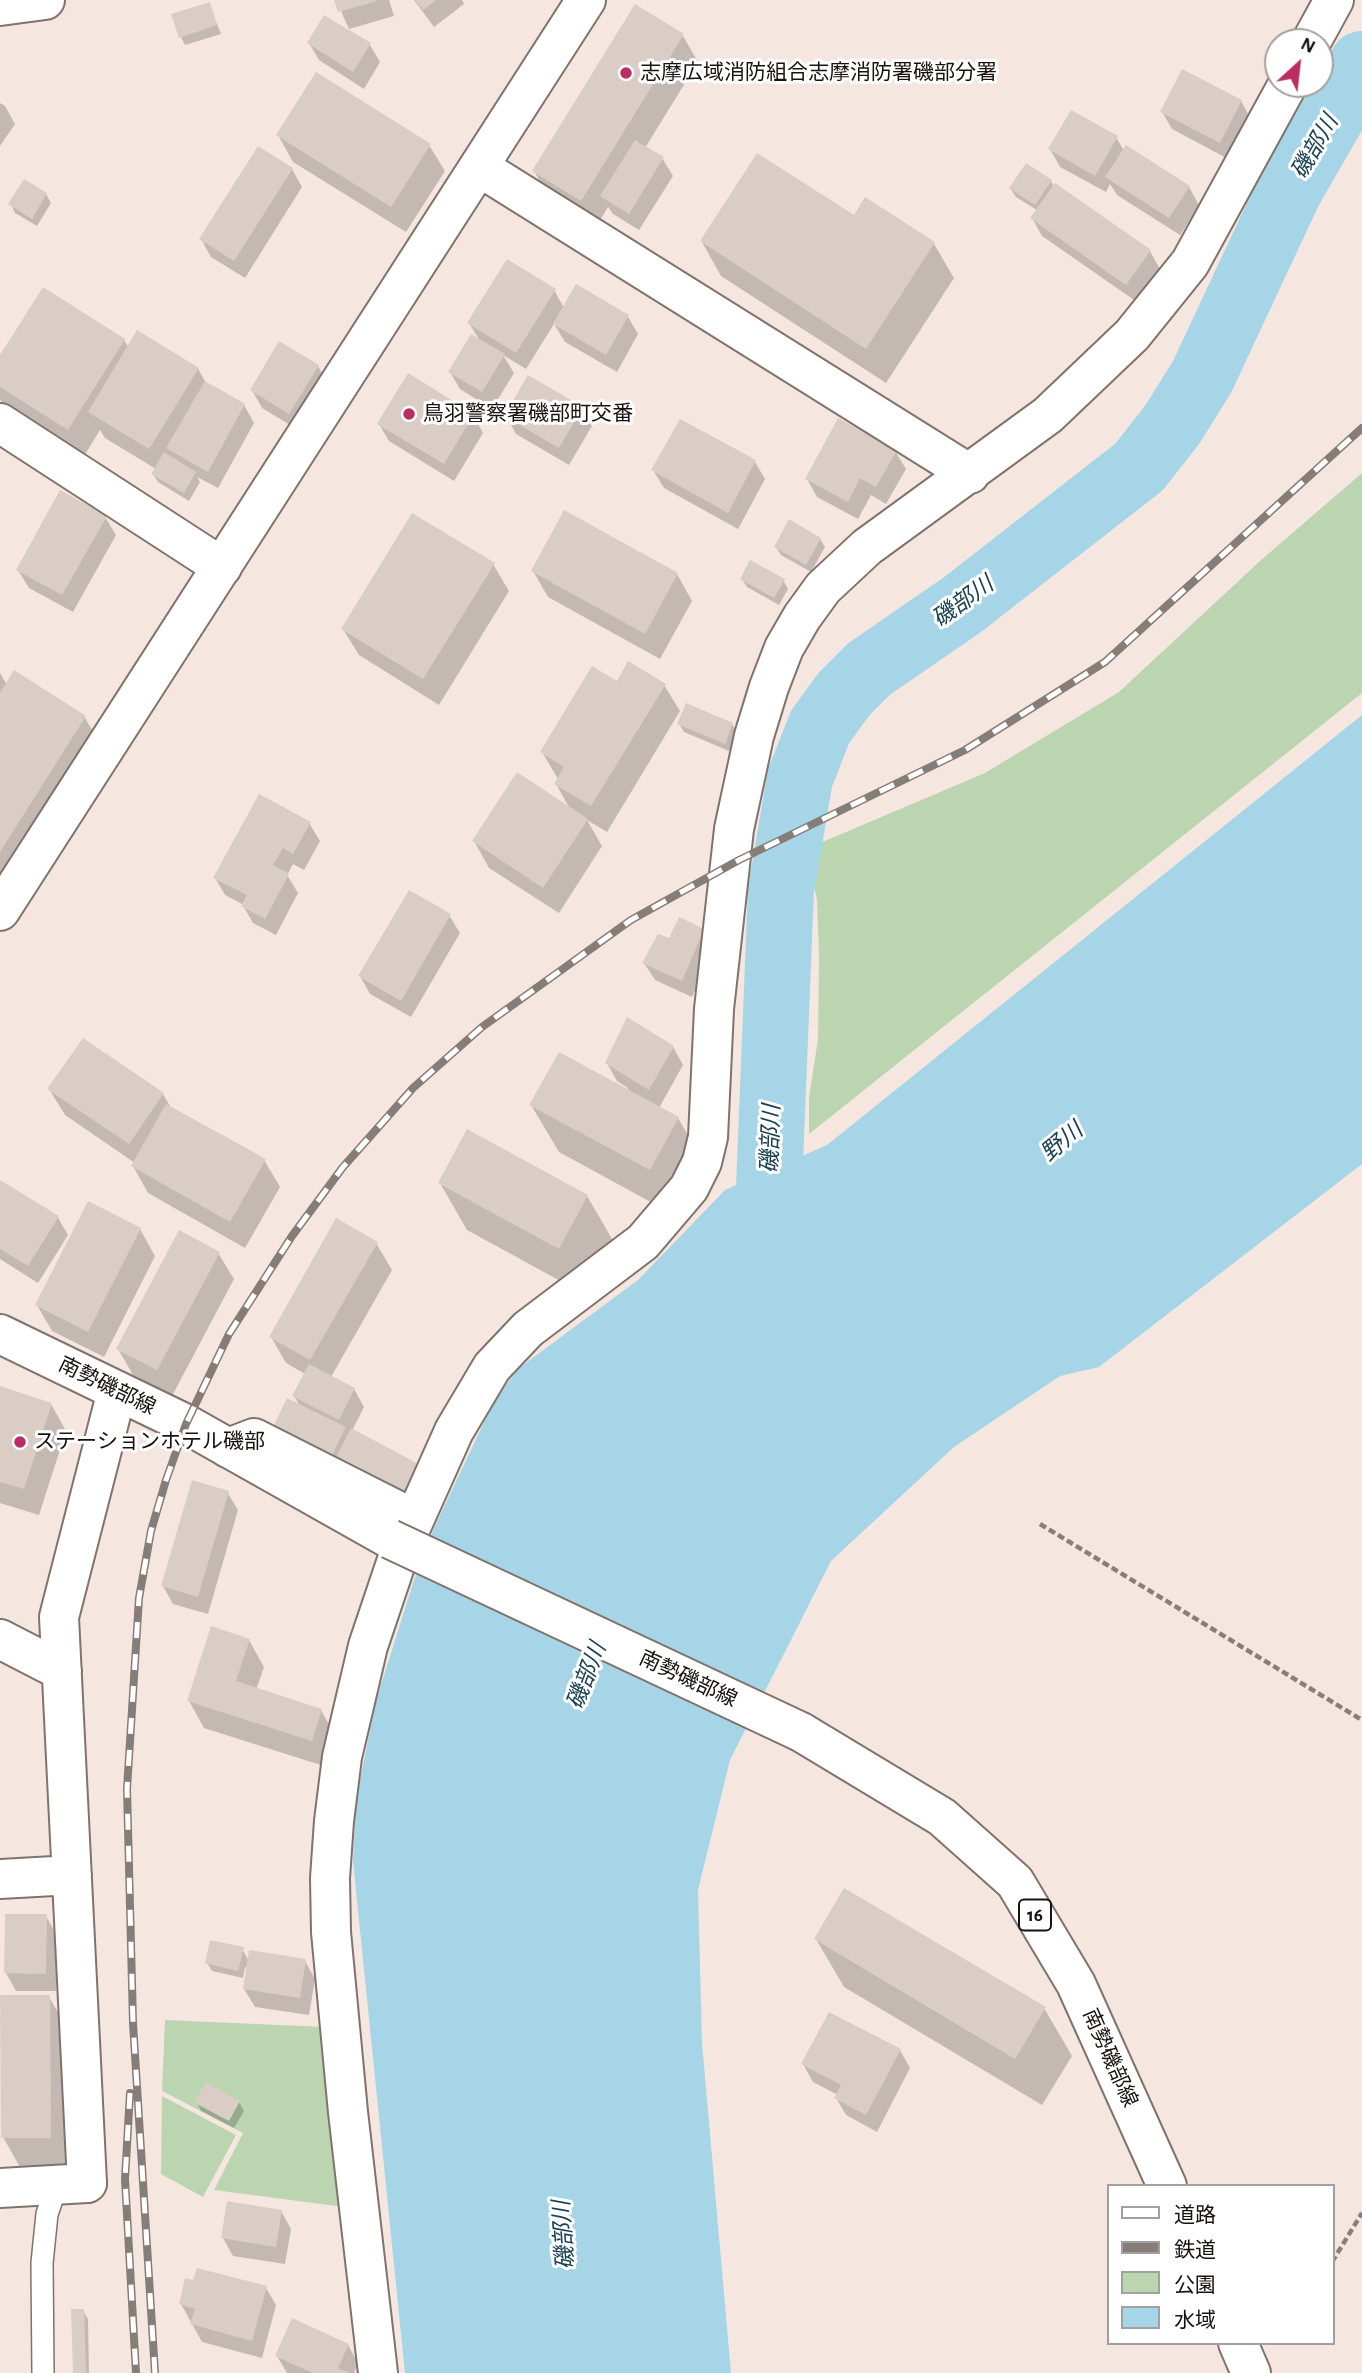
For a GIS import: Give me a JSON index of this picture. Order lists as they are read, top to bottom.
{
  "streets": {
    "street": ["南勢磯部線", "16"]
  },
  "water": ["磯部川", "野川"],
  "places": ["志摩広域消防組合志摩消防署磯部分署", "鳥羽警察署磯部町交番", "ステーションホテル磯部"],
  "legend": [
    "道路",
    "鉄道",
    "公園",
    "水域"
  ],
  "north": "top right"
}
